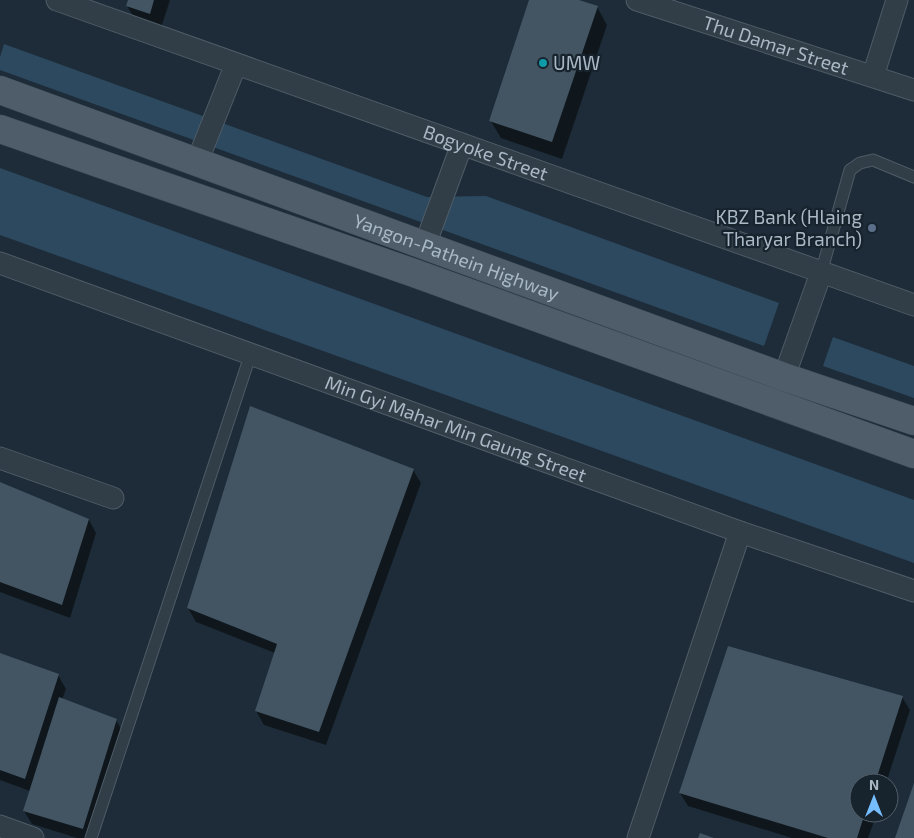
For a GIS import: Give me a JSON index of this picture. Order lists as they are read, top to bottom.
{
  "streets": {
    "main road": ["Yangon-Pathein Highway"],
    "street": ["Thu Damar Street", "Bogyoke Street", "Min Gyi Mahar Min Gaung Street"]
  },
  "places": ["UMW", "KBZ Bank (Hlaing Tharyar Branch)"],
  "north": "top"
}
